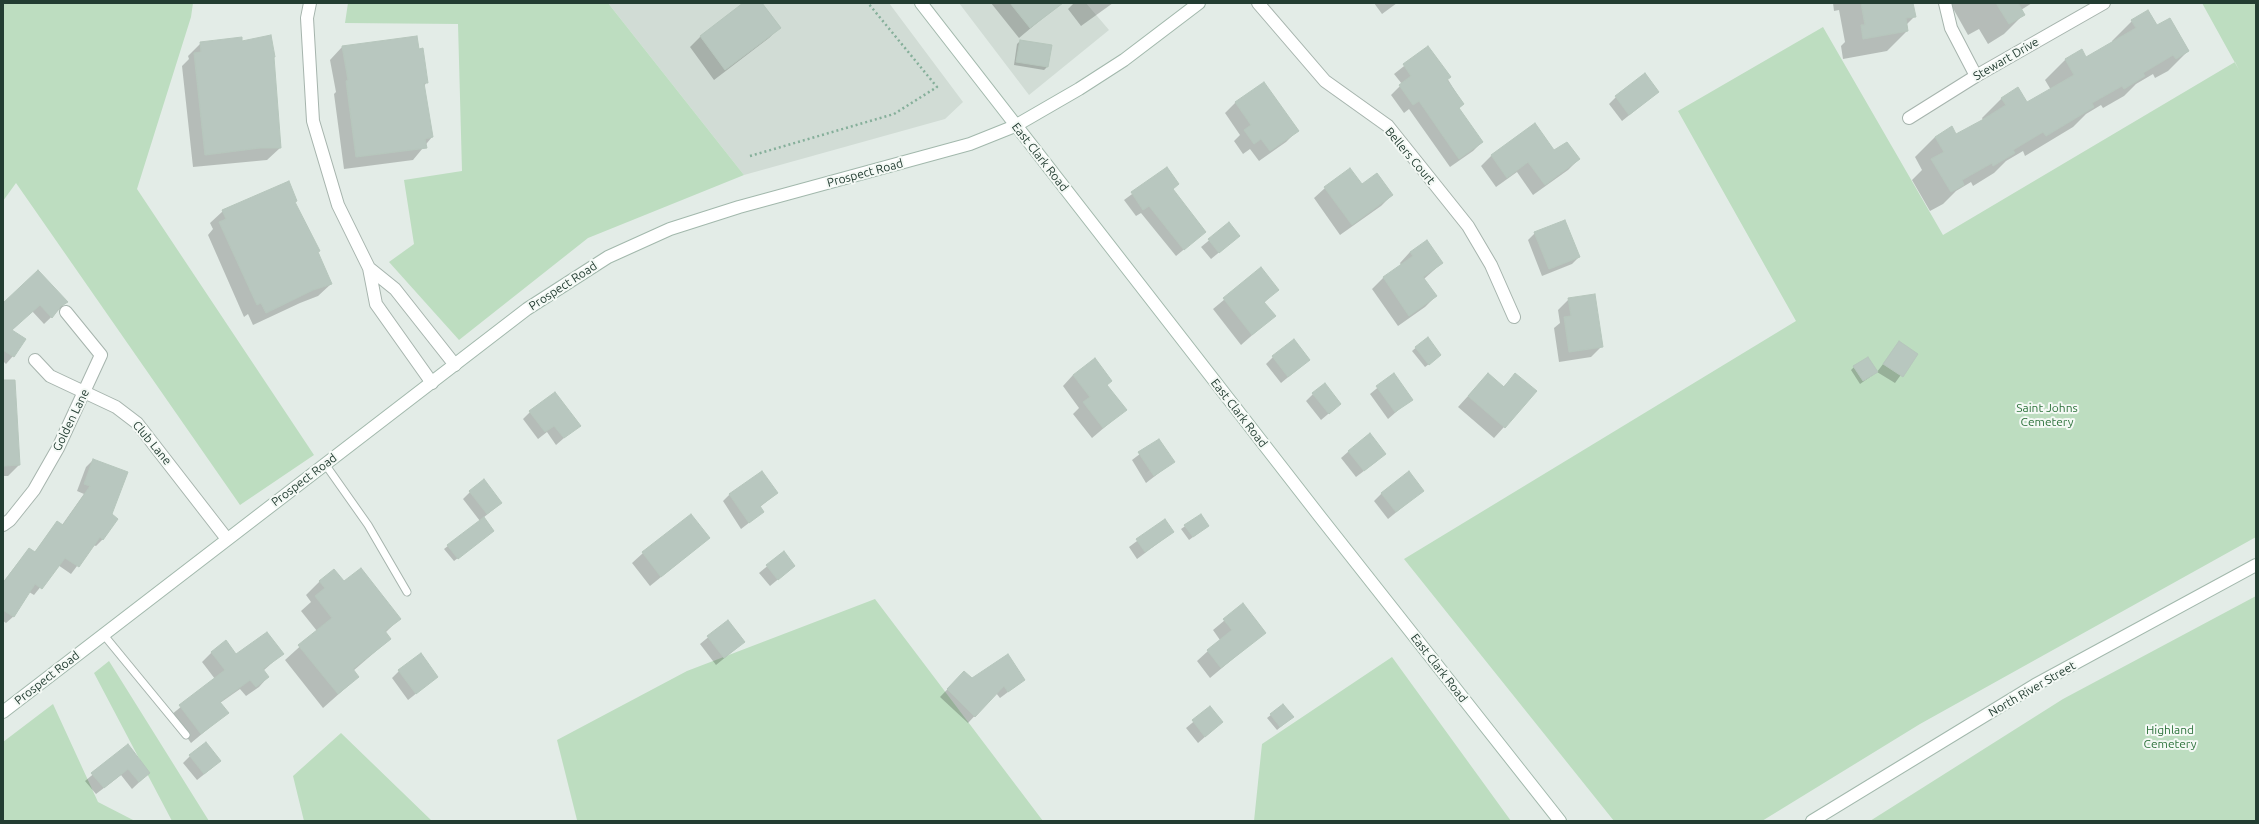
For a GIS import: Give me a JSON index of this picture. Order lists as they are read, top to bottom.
{
  "streets": {
    "main road": [
      "Stewart Drive",
      "Bellers Court",
      "East Clark Road",
      "Prospect Road",
      "Golden Lane",
      "Club Lane",
      "North River Street"
    ]
  },
  "crossings": [
    ["East Clark Road", "Prospect Road"],
    ["Prospect Road", "Club Lane"],
    ["Golden Lane", "Club Lane"]
  ],
  "parks": ["Saint Johns Cemetery", "Highland Cemetery"]
}
